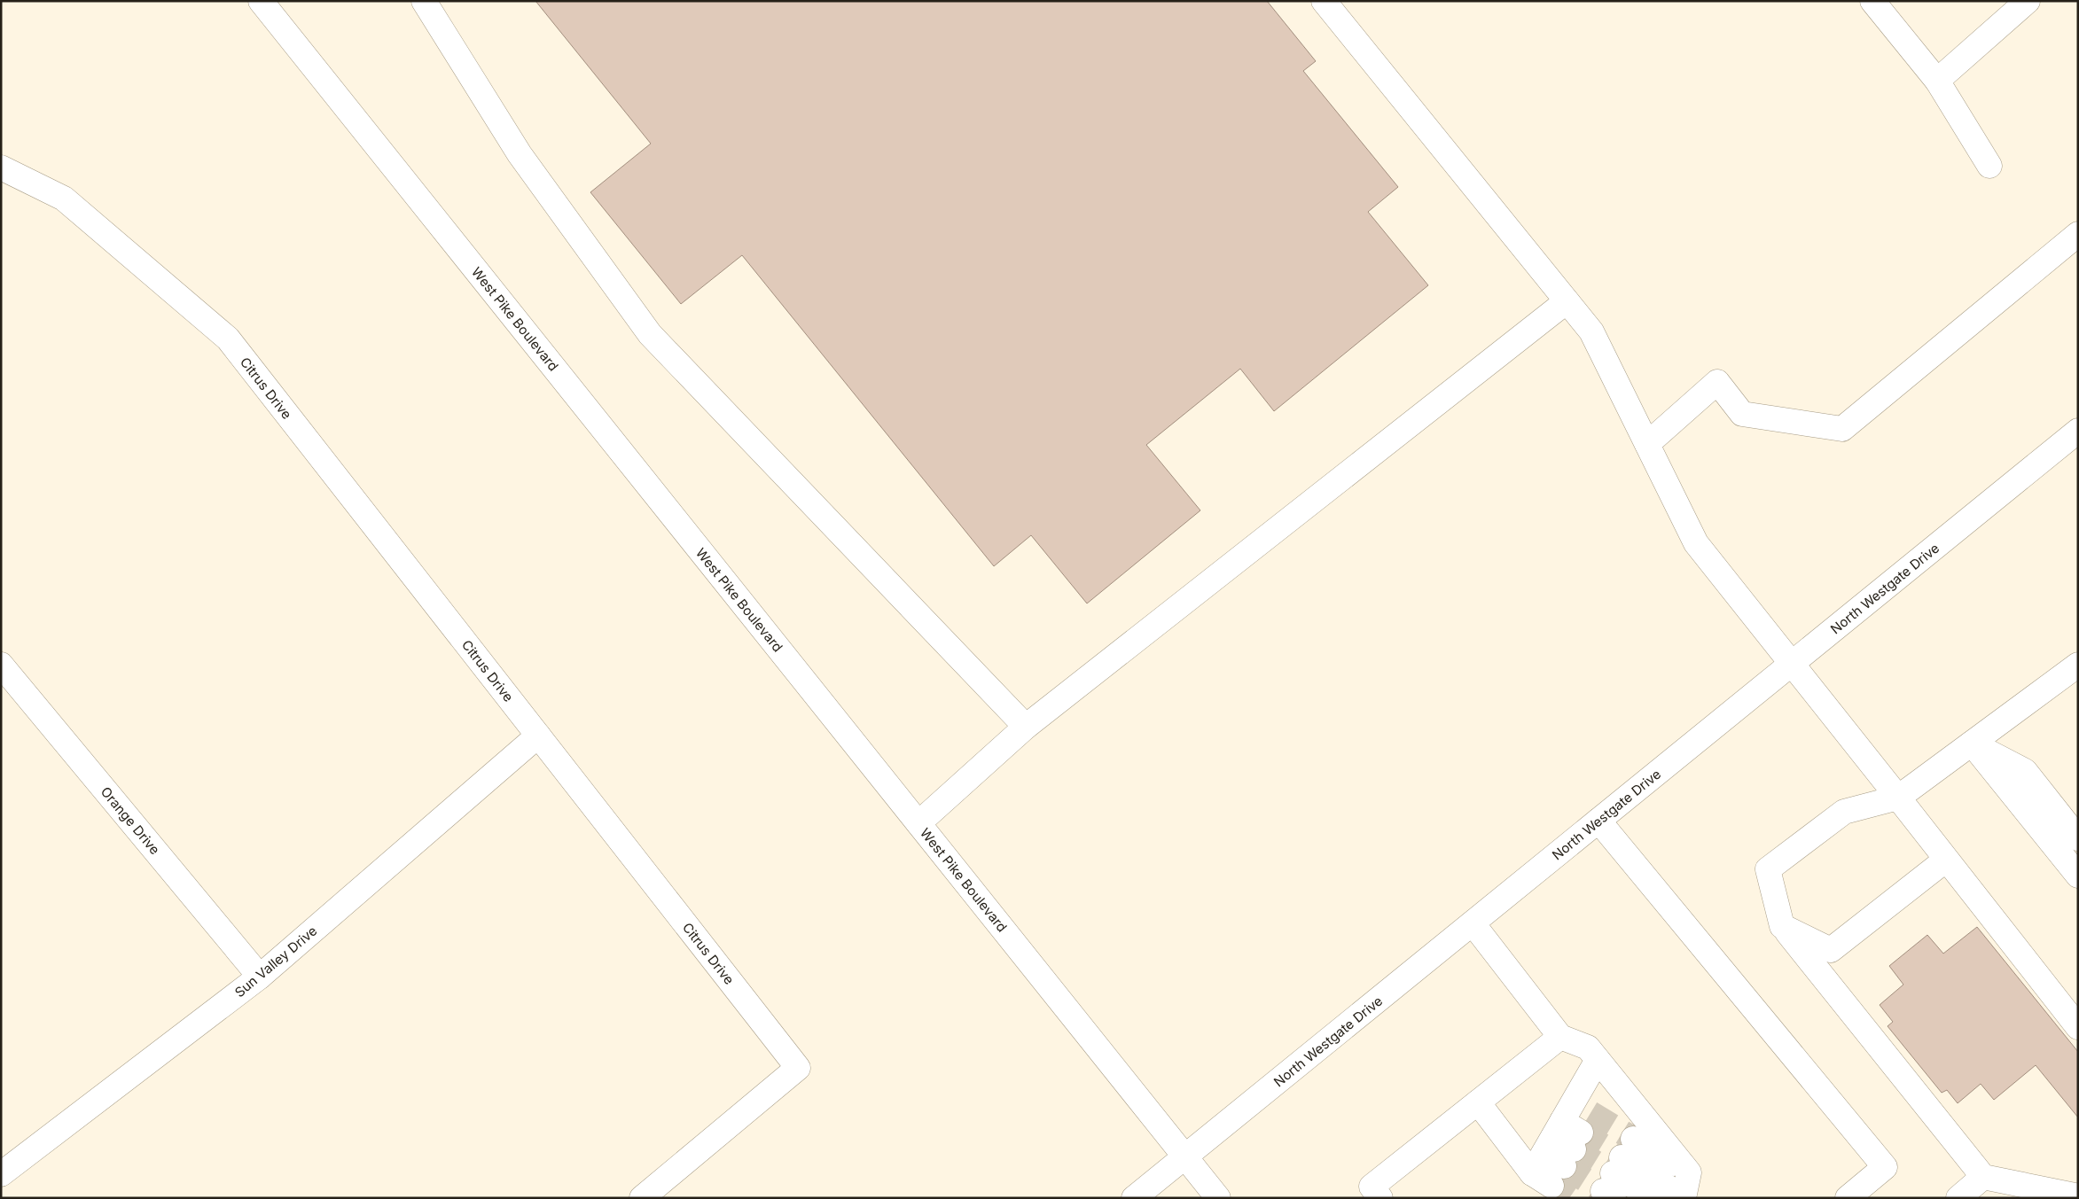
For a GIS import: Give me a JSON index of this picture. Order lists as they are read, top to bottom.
{
  "streets": {
    "street": [
      "West Pike Boulevard",
      "Citrus Drive",
      "North Westgate Drive",
      "Orange Drive",
      "Sun Valley Drive"
    ]
  },
  "crossings": [
    ["West Pike Boulevard", "North Westgate Drive"],
    ["Citrus Drive", "Sun Valley Drive"],
    ["Orange Drive", "Sun Valley Drive"]
  ]
}
